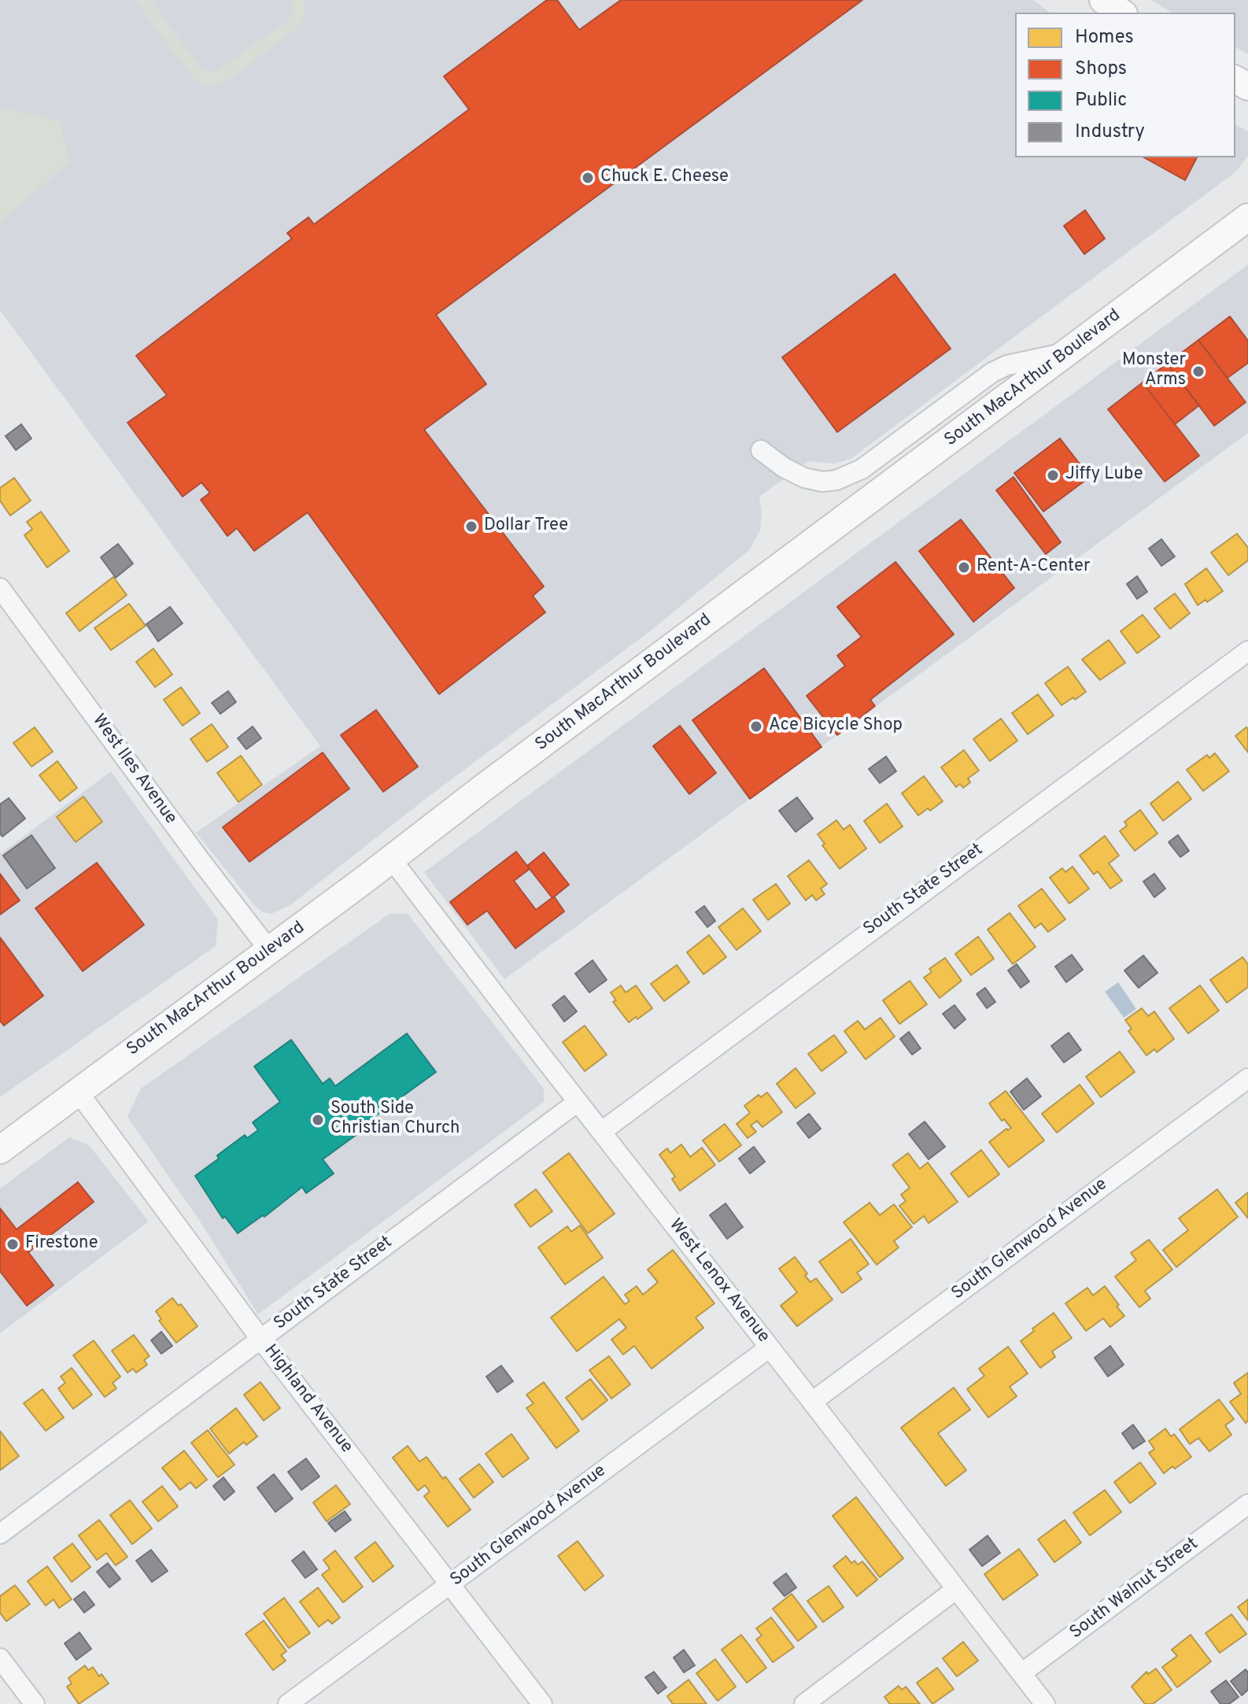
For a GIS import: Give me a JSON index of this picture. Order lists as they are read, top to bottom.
{
  "streets": {
    "main road": ["South MacArthur Boulevard"],
    "street": [
      "West Iles Avenue",
      "South State Street",
      "South Glenwood Avenue",
      "West Lenox Avenue",
      "Highland Avenue",
      "South Walnut Street"
    ]
  },
  "crossings": [
    ["South MacArthur Boulevard", "West Iles Avenue"],
    ["South MacArthur Boulevard", "West Lenox Avenue"],
    ["South MacArthur Boulevard", "Highland Avenue"],
    ["South State Street", "West Lenox Avenue"],
    ["South State Street", "Highland Avenue"],
    ["South Glenwood Avenue", "West Lenox Avenue"],
    ["South Glenwood Avenue", "Highland Avenue"],
    ["West Lenox Avenue", "South Walnut Street"]
  ],
  "places": [
    "Chuck E. Cheese",
    "Monster Arms",
    "Jiffy Lube",
    "Dollar Tree",
    "Rent-A-Center",
    "Ace Bicycle Shop",
    "South Side Christian Church",
    "Firestone"
  ],
  "legend": [
    "Homes",
    "Shops",
    "Public",
    "Industry"
  ]
}
